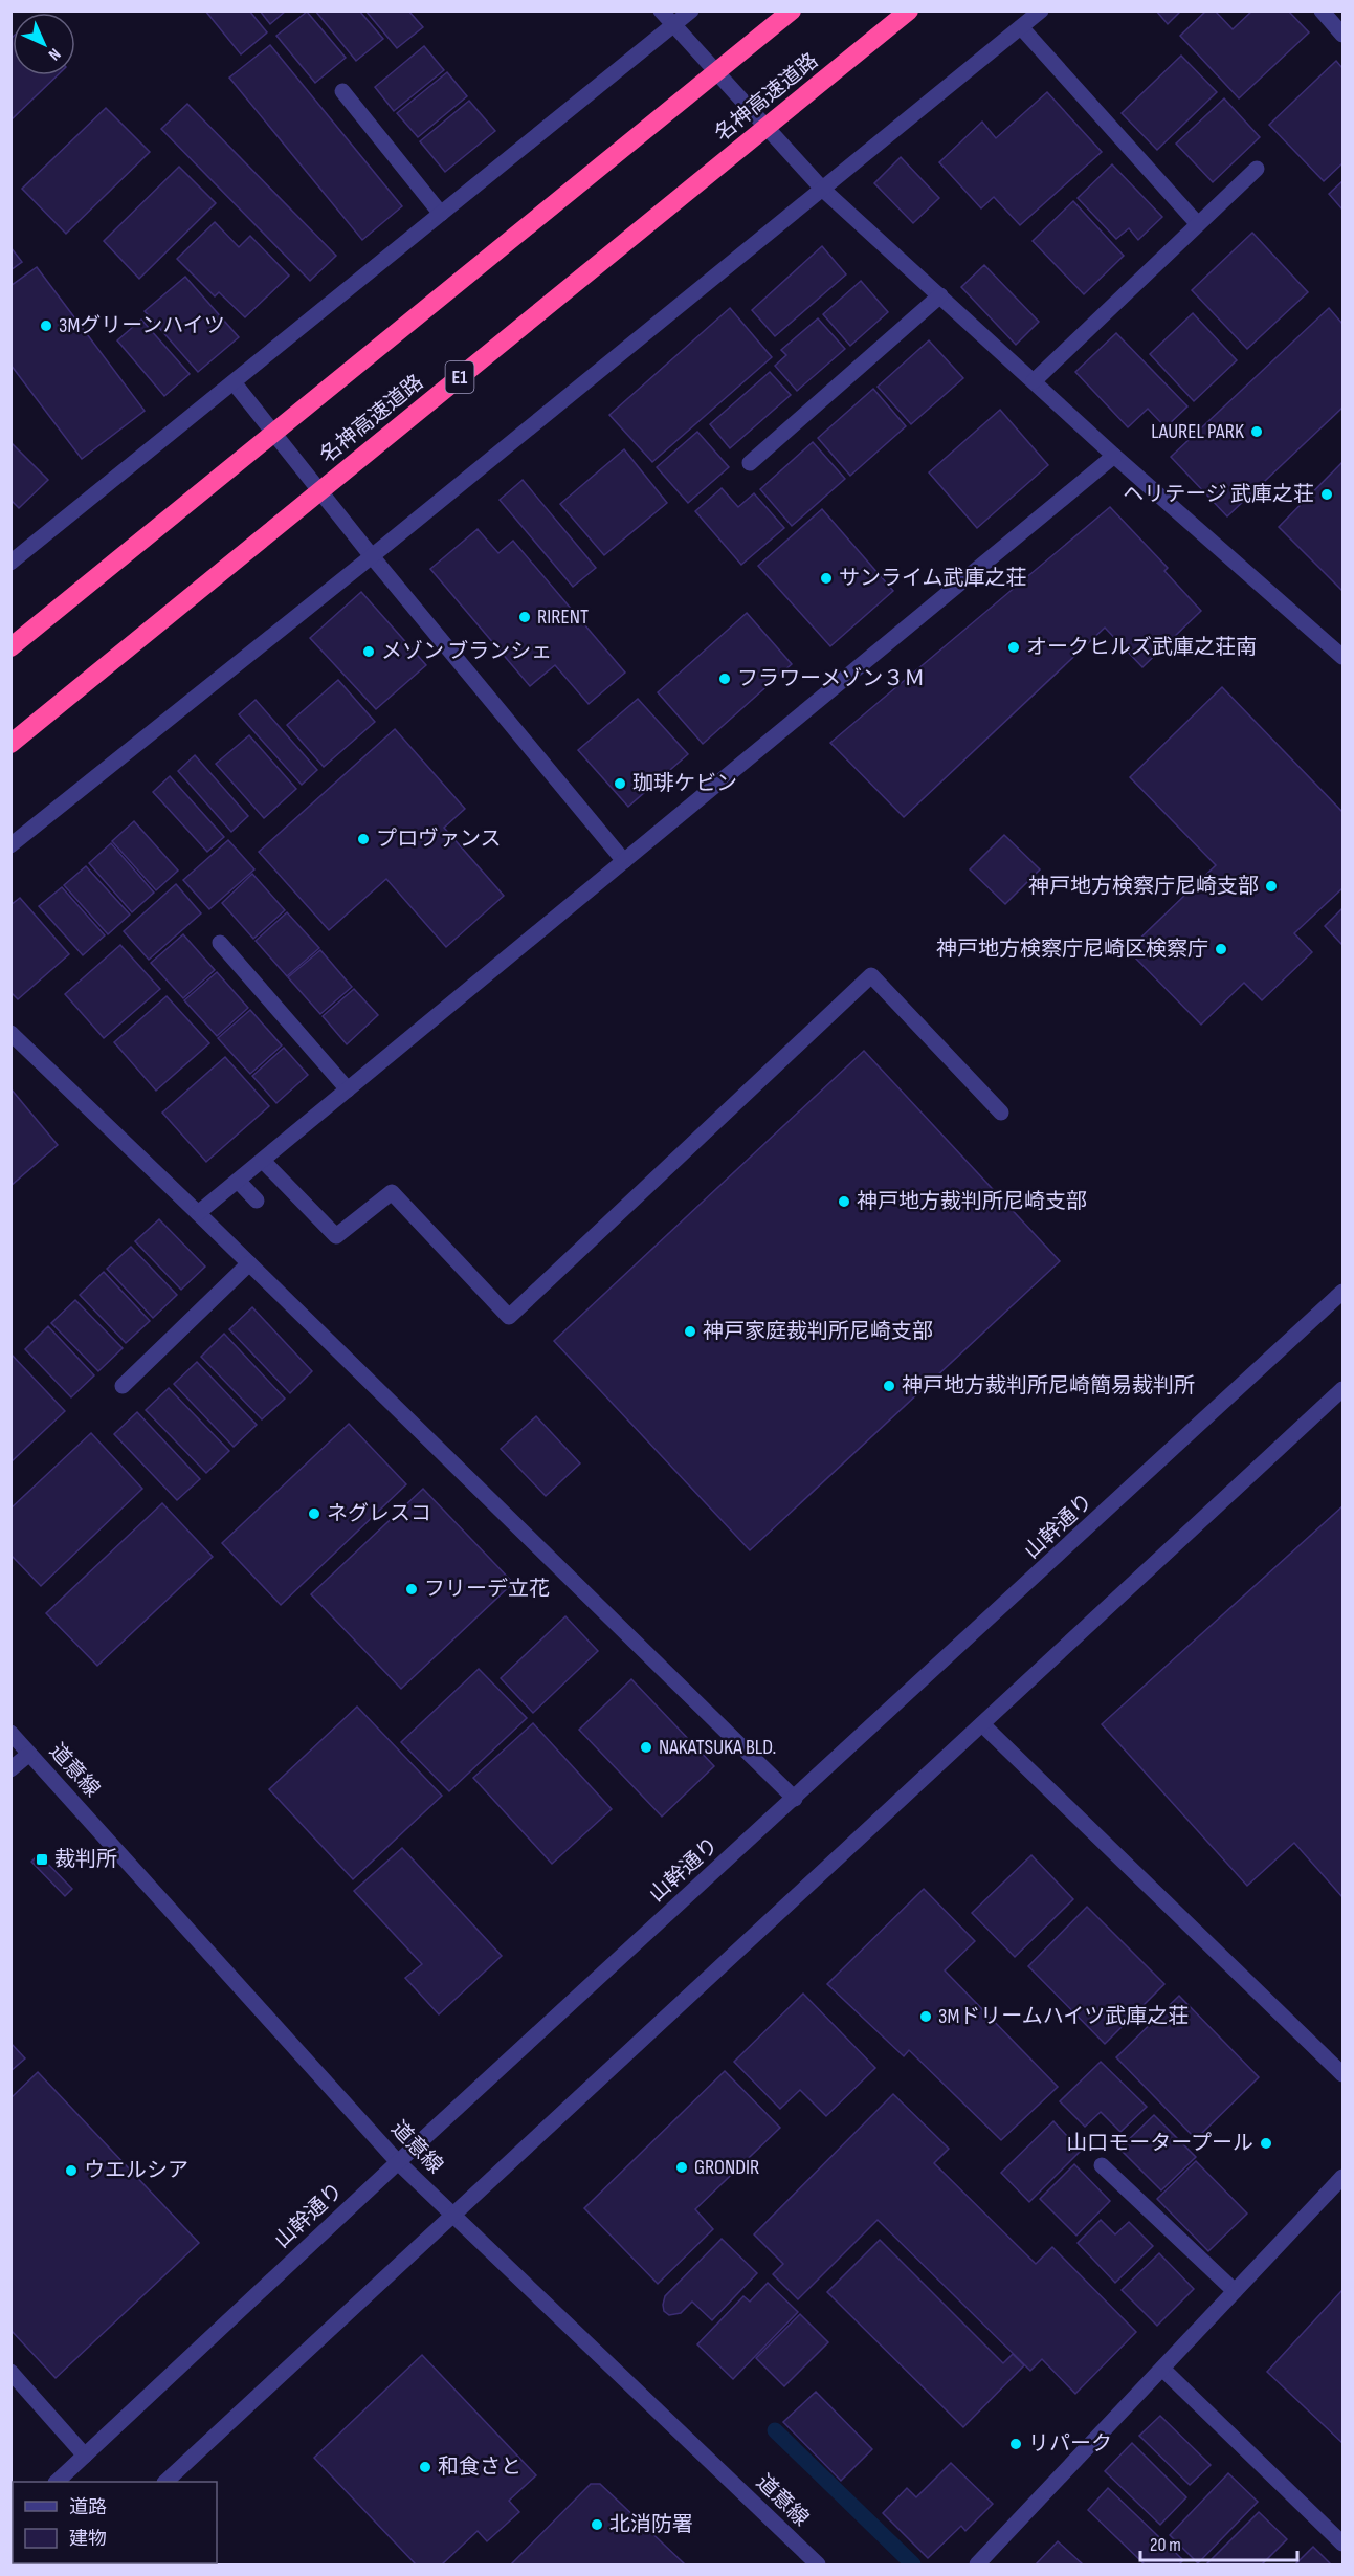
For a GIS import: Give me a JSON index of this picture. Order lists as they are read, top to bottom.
{
  "streets": {
    "highway": ["名神高速道路", "E1"],
    "street": ["山幹通り", "道意線"]
  },
  "crossings": [
    ["山幹通り", "道意線"]
  ],
  "places": {
    "other": [
      "3Mグリーンハイツ",
      "LAUREL PARK",
      "ヘリテージ 武庫之荘",
      "サンライム武庫之荘",
      "RIRENT",
      "オークヒルズ武庫之荘南",
      "メゾン ブランシェ",
      "フラワーメゾン３Ｍ",
      "珈琲ケビン",
      "プロヴァンス",
      "神戸地方検察庁尼崎支部",
      "神戸地方検察庁尼崎区検察庁",
      "神戸地方裁判所尼崎支部",
      "神戸家庭裁判所尼崎支部",
      "神戸地方裁判所尼崎簡易裁判所",
      "ネグレスコ",
      "フリーデ立花",
      "NAKATSUKA BLD.",
      "3Mドリームハイツ武庫之荘",
      "山口モータープール",
      "GRONDIR",
      "ウエルシア",
      "リパーク",
      "和食さと",
      "北消防署"
    ],
    "transit": ["裁判所"]
  },
  "legend": ["道路", "建物"],
  "scale_bar": "20 m",
  "north": "bottom right"
}
